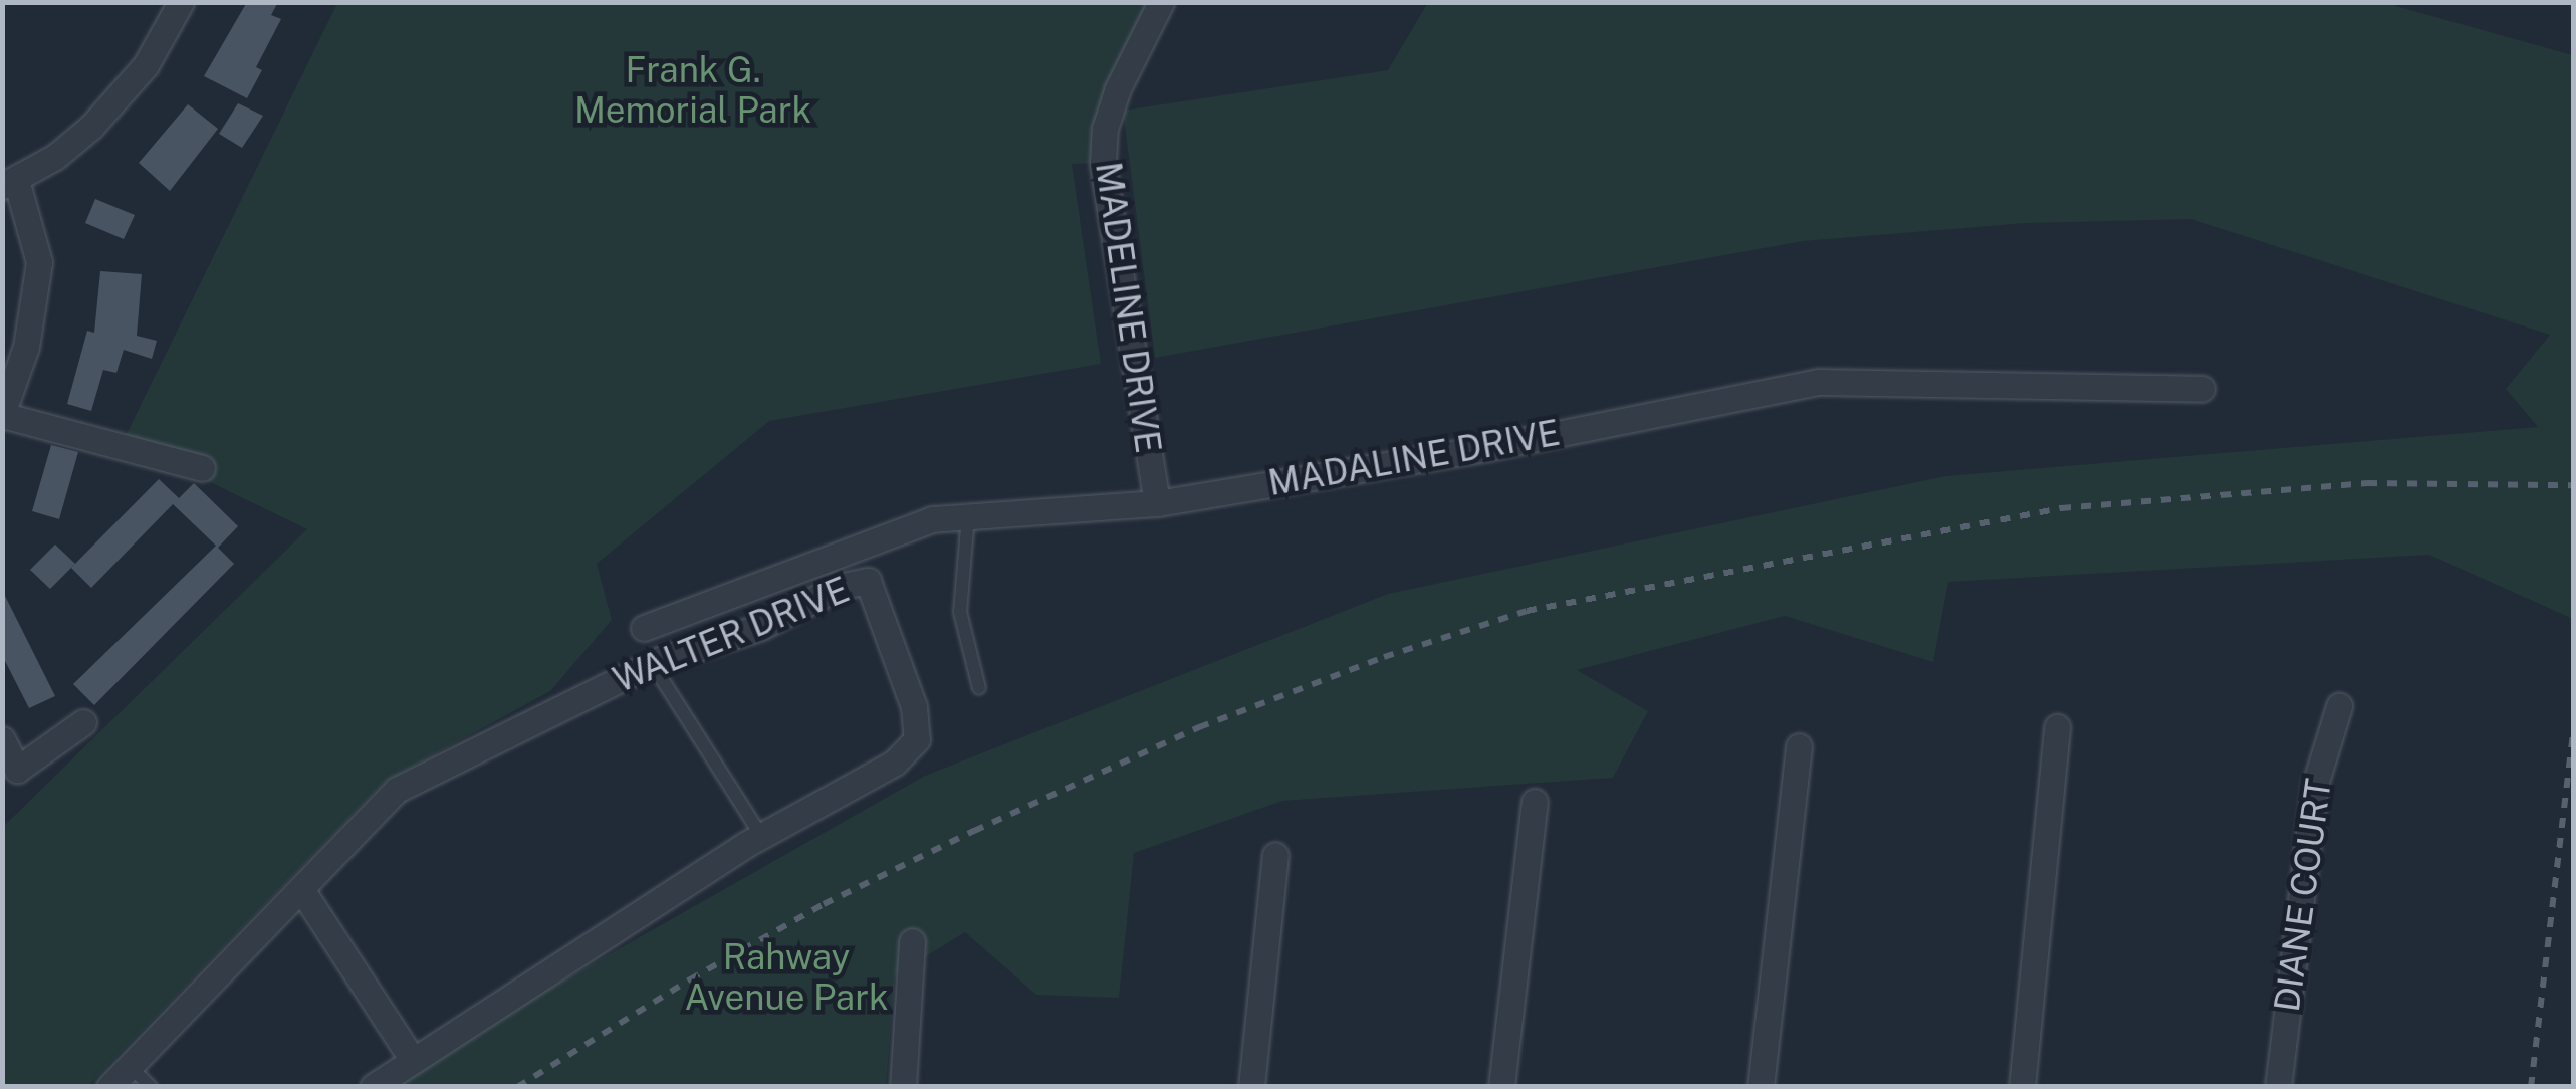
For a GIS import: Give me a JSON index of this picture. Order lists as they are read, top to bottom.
{
  "streets": {
    "street": [
      "MADELINE DRIVE",
      "MADALINE DRIVE",
      "WALTER DRIVE",
      "DIANE COURT"
    ]
  },
  "crossings": [
    ["MADELINE DRIVE", "MADALINE DRIVE"]
  ],
  "parks": ["Frank G. Memorial Park", "Rahway Avenue Park"]
}
